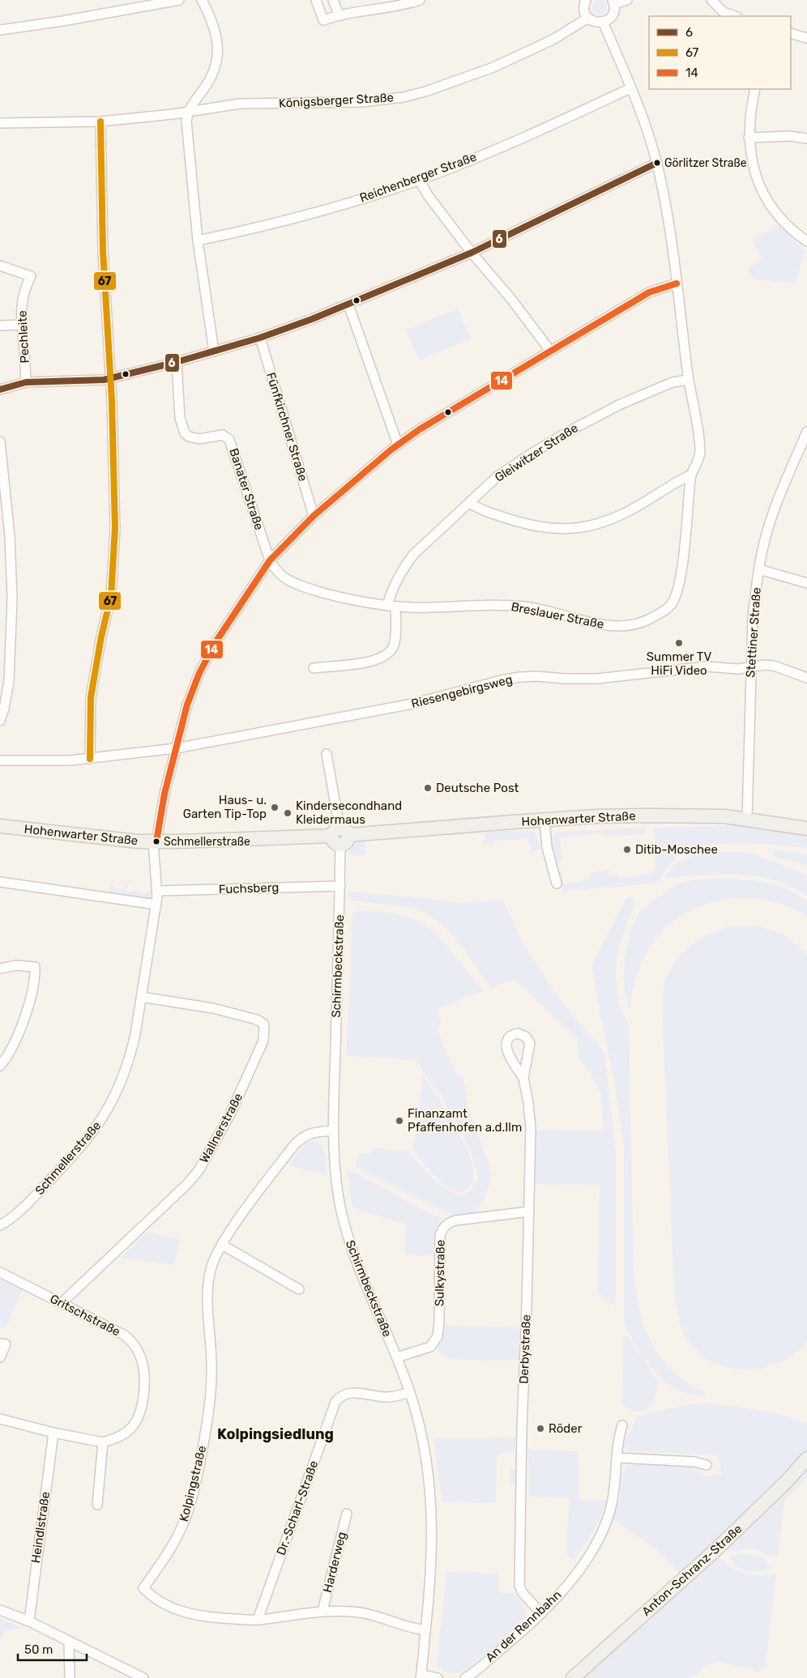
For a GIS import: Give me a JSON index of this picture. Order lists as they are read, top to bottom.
{
  "streets": {
    "street": [
      "Königsberger Straße",
      "Reichenberger Straße",
      "Pechleite",
      "Fünfkirchner Straße",
      "Gleiwitzer Straße",
      "Banater Straße",
      "Breslauer Straße",
      "Stettiner Straße",
      "Riesengebirgsweg",
      "Hohenwarter Straße",
      "Fuchsberg",
      "Schirmbeckstraße",
      "Wallnerstraße",
      "Schmellerstraße",
      "Sulkystraße",
      "Gritschstraße",
      "Derbystraße",
      "Kolpingstraße",
      "Dr.-Scharl-Straße",
      "Heindlstraße",
      "Harderweg",
      "Anton-Schranz-Straße",
      "An der Rennbahn"
    ]
  },
  "crossings": [
    ["Fünfkirchner Straße", "Schmellerstraße"],
    ["Gleiwitzer Straße", "Breslauer Straße"],
    ["Banater Straße", "Breslauer Straße"],
    ["Banater Straße", "Schmellerstraße"],
    ["Breslauer Straße", "Schmellerstraße"],
    ["Stettiner Straße", "Riesengebirgsweg"],
    ["Stettiner Straße", "Hohenwarter Straße"],
    ["Riesengebirgsweg", "Schmellerstraße"],
    ["Hohenwarter Straße", "Schirmbeckstraße"],
    ["Hohenwarter Straße", "Schmellerstraße"],
    ["Fuchsberg", "Schirmbeckstraße"],
    ["Fuchsberg", "Schmellerstraße"],
    ["Schirmbeckstraße", "Sulkystraße"],
    ["Schirmbeckstraße", "Kolpingstraße"],
    ["Schirmbeckstraße", "Dr.-Scharl-Straße"],
    ["Wallnerstraße", "Schmellerstraße"],
    ["Wallnerstraße", "Gritschstraße"],
    ["Sulkystraße", "Derbystraße"],
    ["Derbystraße", "An der Rennbahn"],
    ["Kolpingstraße", "Dr.-Scharl-Straße"],
    ["Kolpingstraße", "Harderweg"]
  ],
  "districts": ["Kolpingsiedlung"],
  "places": [
    "Görlitzer Straße",
    "Summer TV HiFi Video",
    "Deutsche Post",
    "Haus- u. Garten Tip-Top",
    "Kindersecondhand Kleidermaus",
    "Schmellerstraße",
    "Ditib-Moschee",
    "Finanzamt Pfaffenhofen a.d.Ilm",
    "Röder"
  ],
  "lines": ["transit line 67", "transit line 6", "transit line 14"],
  "legend": ["6", "67", "14"],
  "scale_bar": "50 m"
}
